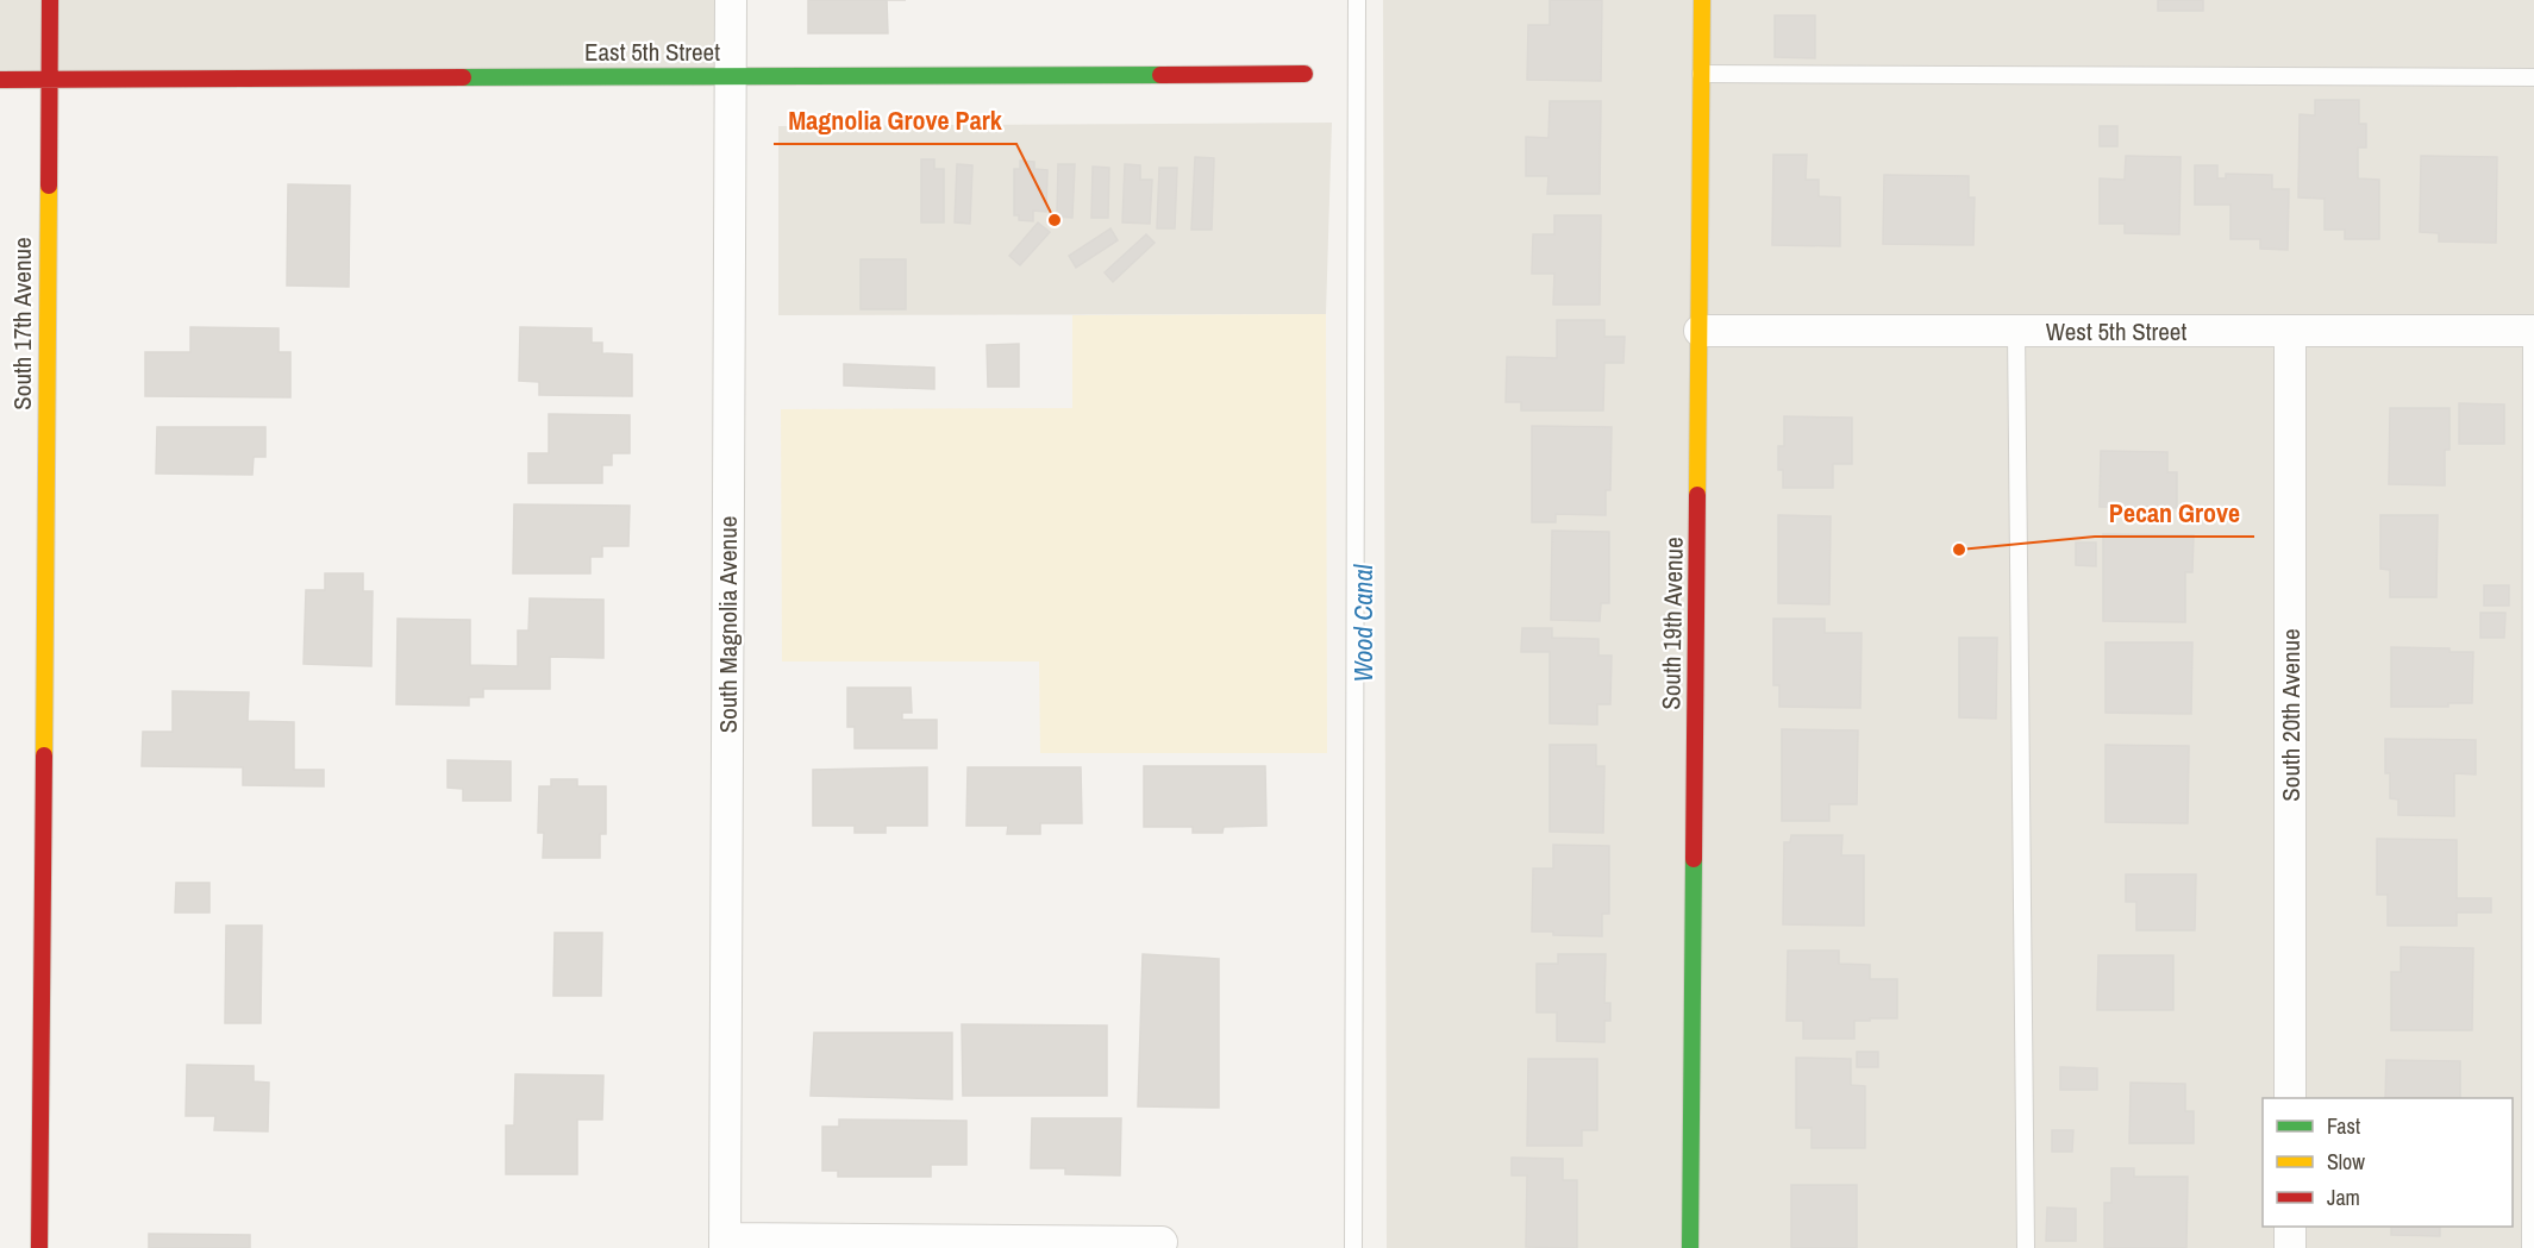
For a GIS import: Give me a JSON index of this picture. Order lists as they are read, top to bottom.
{
  "streets": {
    "street": [
      "East 5th Street",
      "South 17th Avenue",
      "West 5th Street",
      "South 19th Avenue",
      "South Magnolia Avenue",
      "South 20th Avenue"
    ]
  },
  "crossings": [
    ["East 5th Street", "South 17th Avenue"],
    ["East 5th Street", "South Magnolia Avenue"],
    ["West 5th Street", "South 19th Avenue"],
    ["West 5th Street", "South 20th Avenue"]
  ],
  "water": ["Wood Canal"],
  "places": ["Magnolia Grove Park", "Pecan Grove"],
  "legend": ["Fast", "Slow", "Jam"]
}
